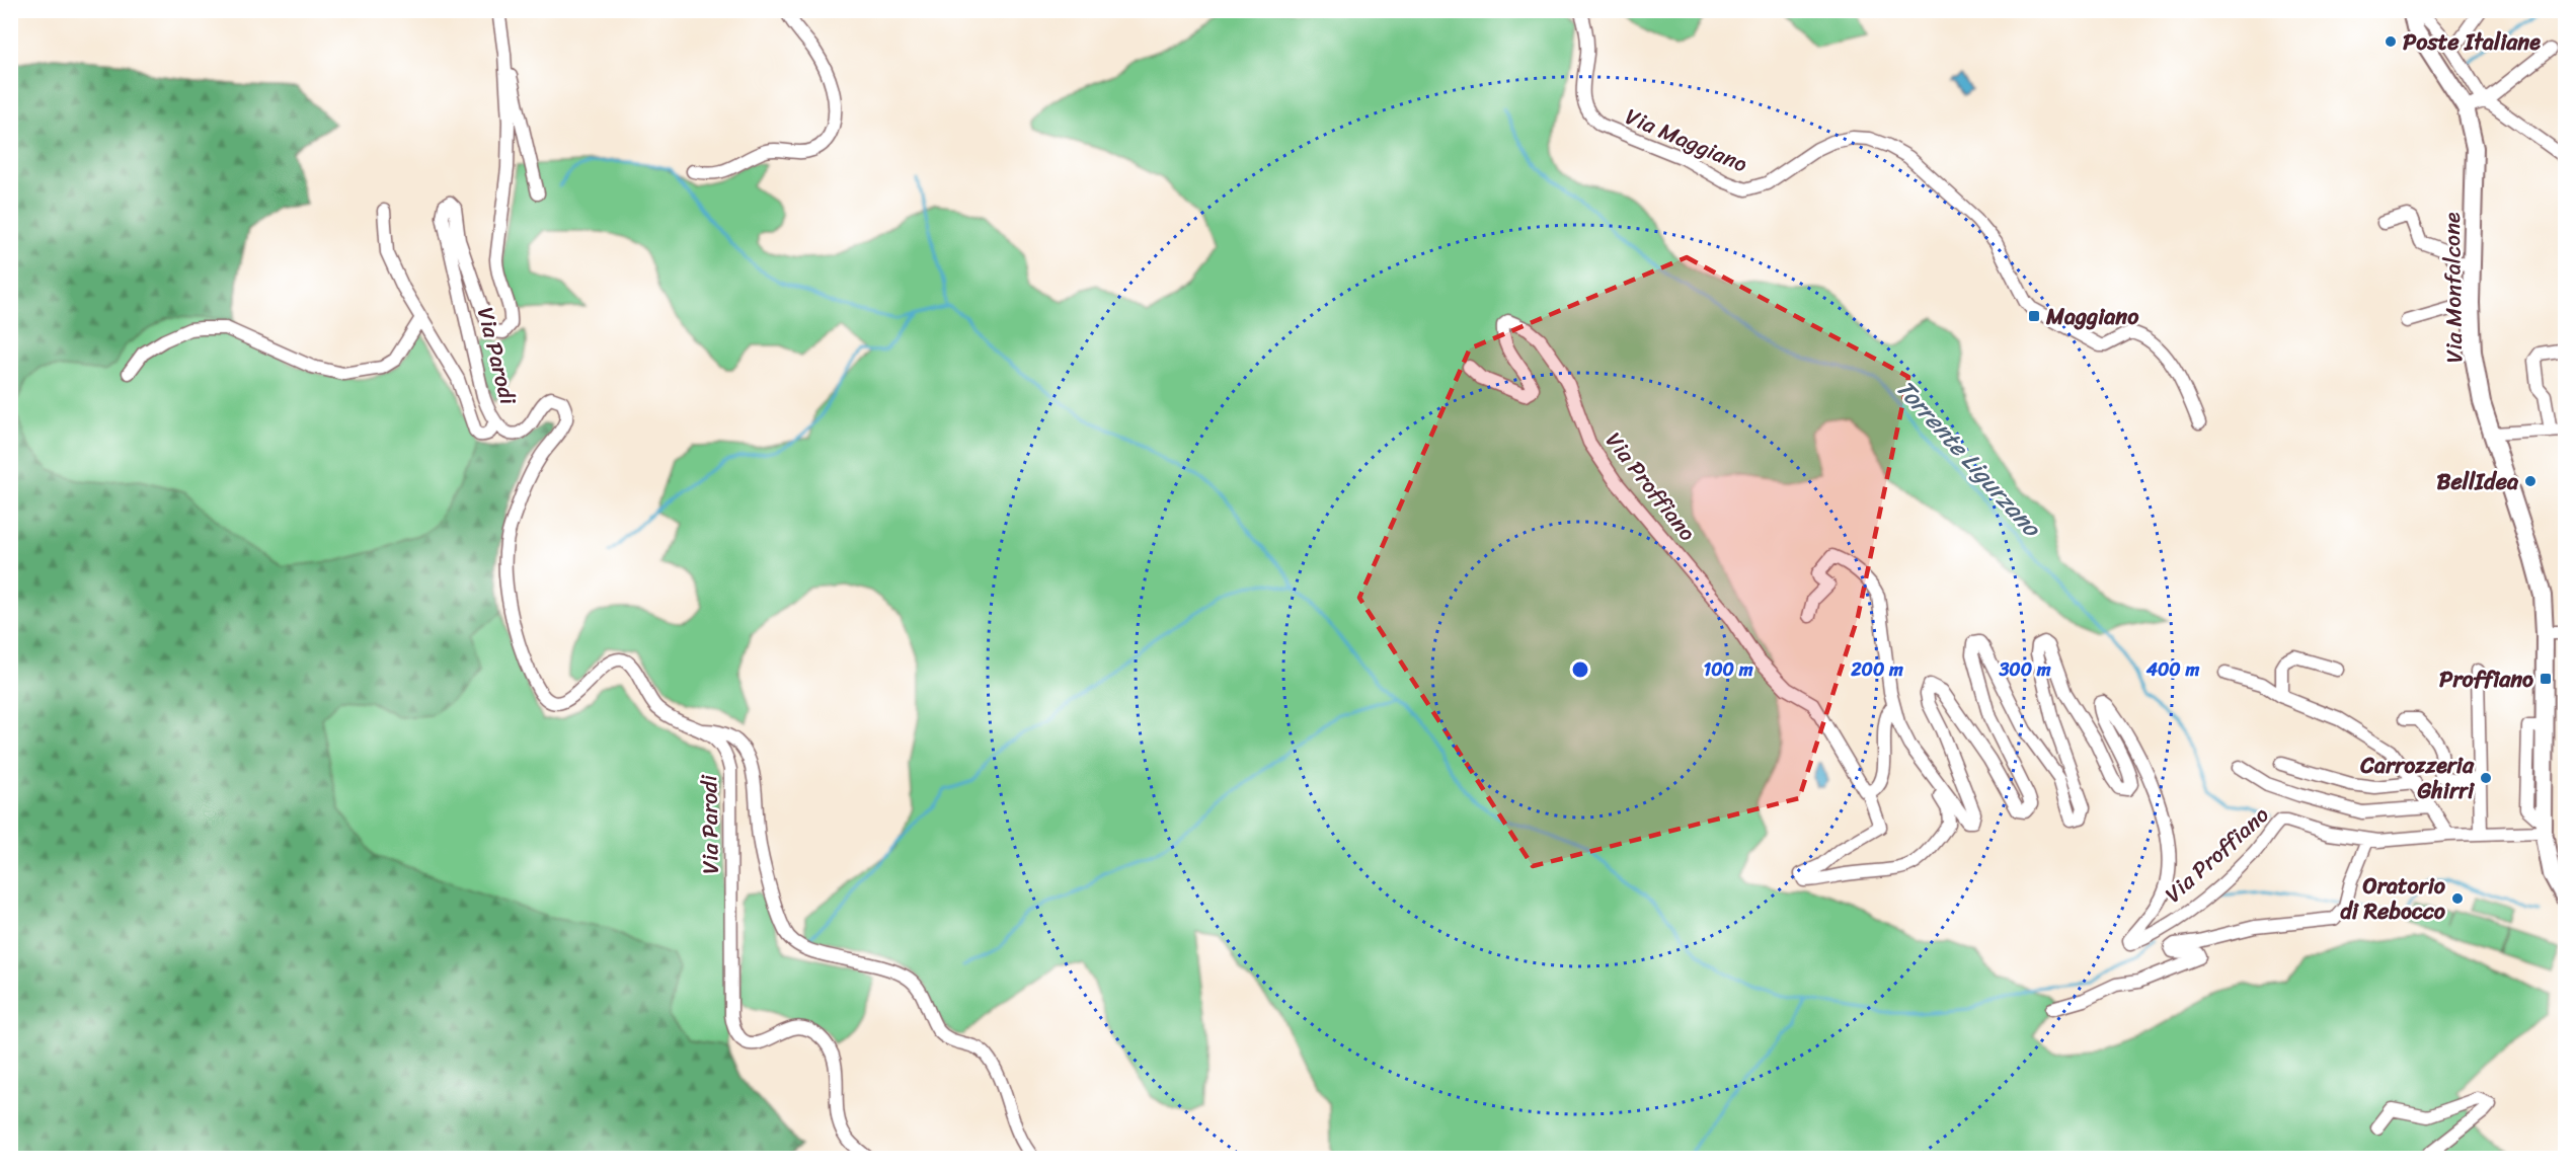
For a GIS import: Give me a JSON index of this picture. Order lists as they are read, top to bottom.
{
  "streets": {
    "main road": ["Via Monfalcone"],
    "street": ["Via Maggiano", "Via Parodi", "Via Proffiano"]
  },
  "crossings": [
    ["Via Monfalcone", "Via Proffiano"]
  ],
  "water": ["Torrente Ligurzano"],
  "places": {
    "other": [
      "Poste Italiane",
      "BellIdea",
      "Carrozzeria Ghirri",
      "Oratorio di Rebocco"
    ],
    "transit": ["Maggiano", "Proffiano"]
  },
  "rings": [
    "100 m",
    "200 m",
    "300 m",
    "400 m"
  ]
}
